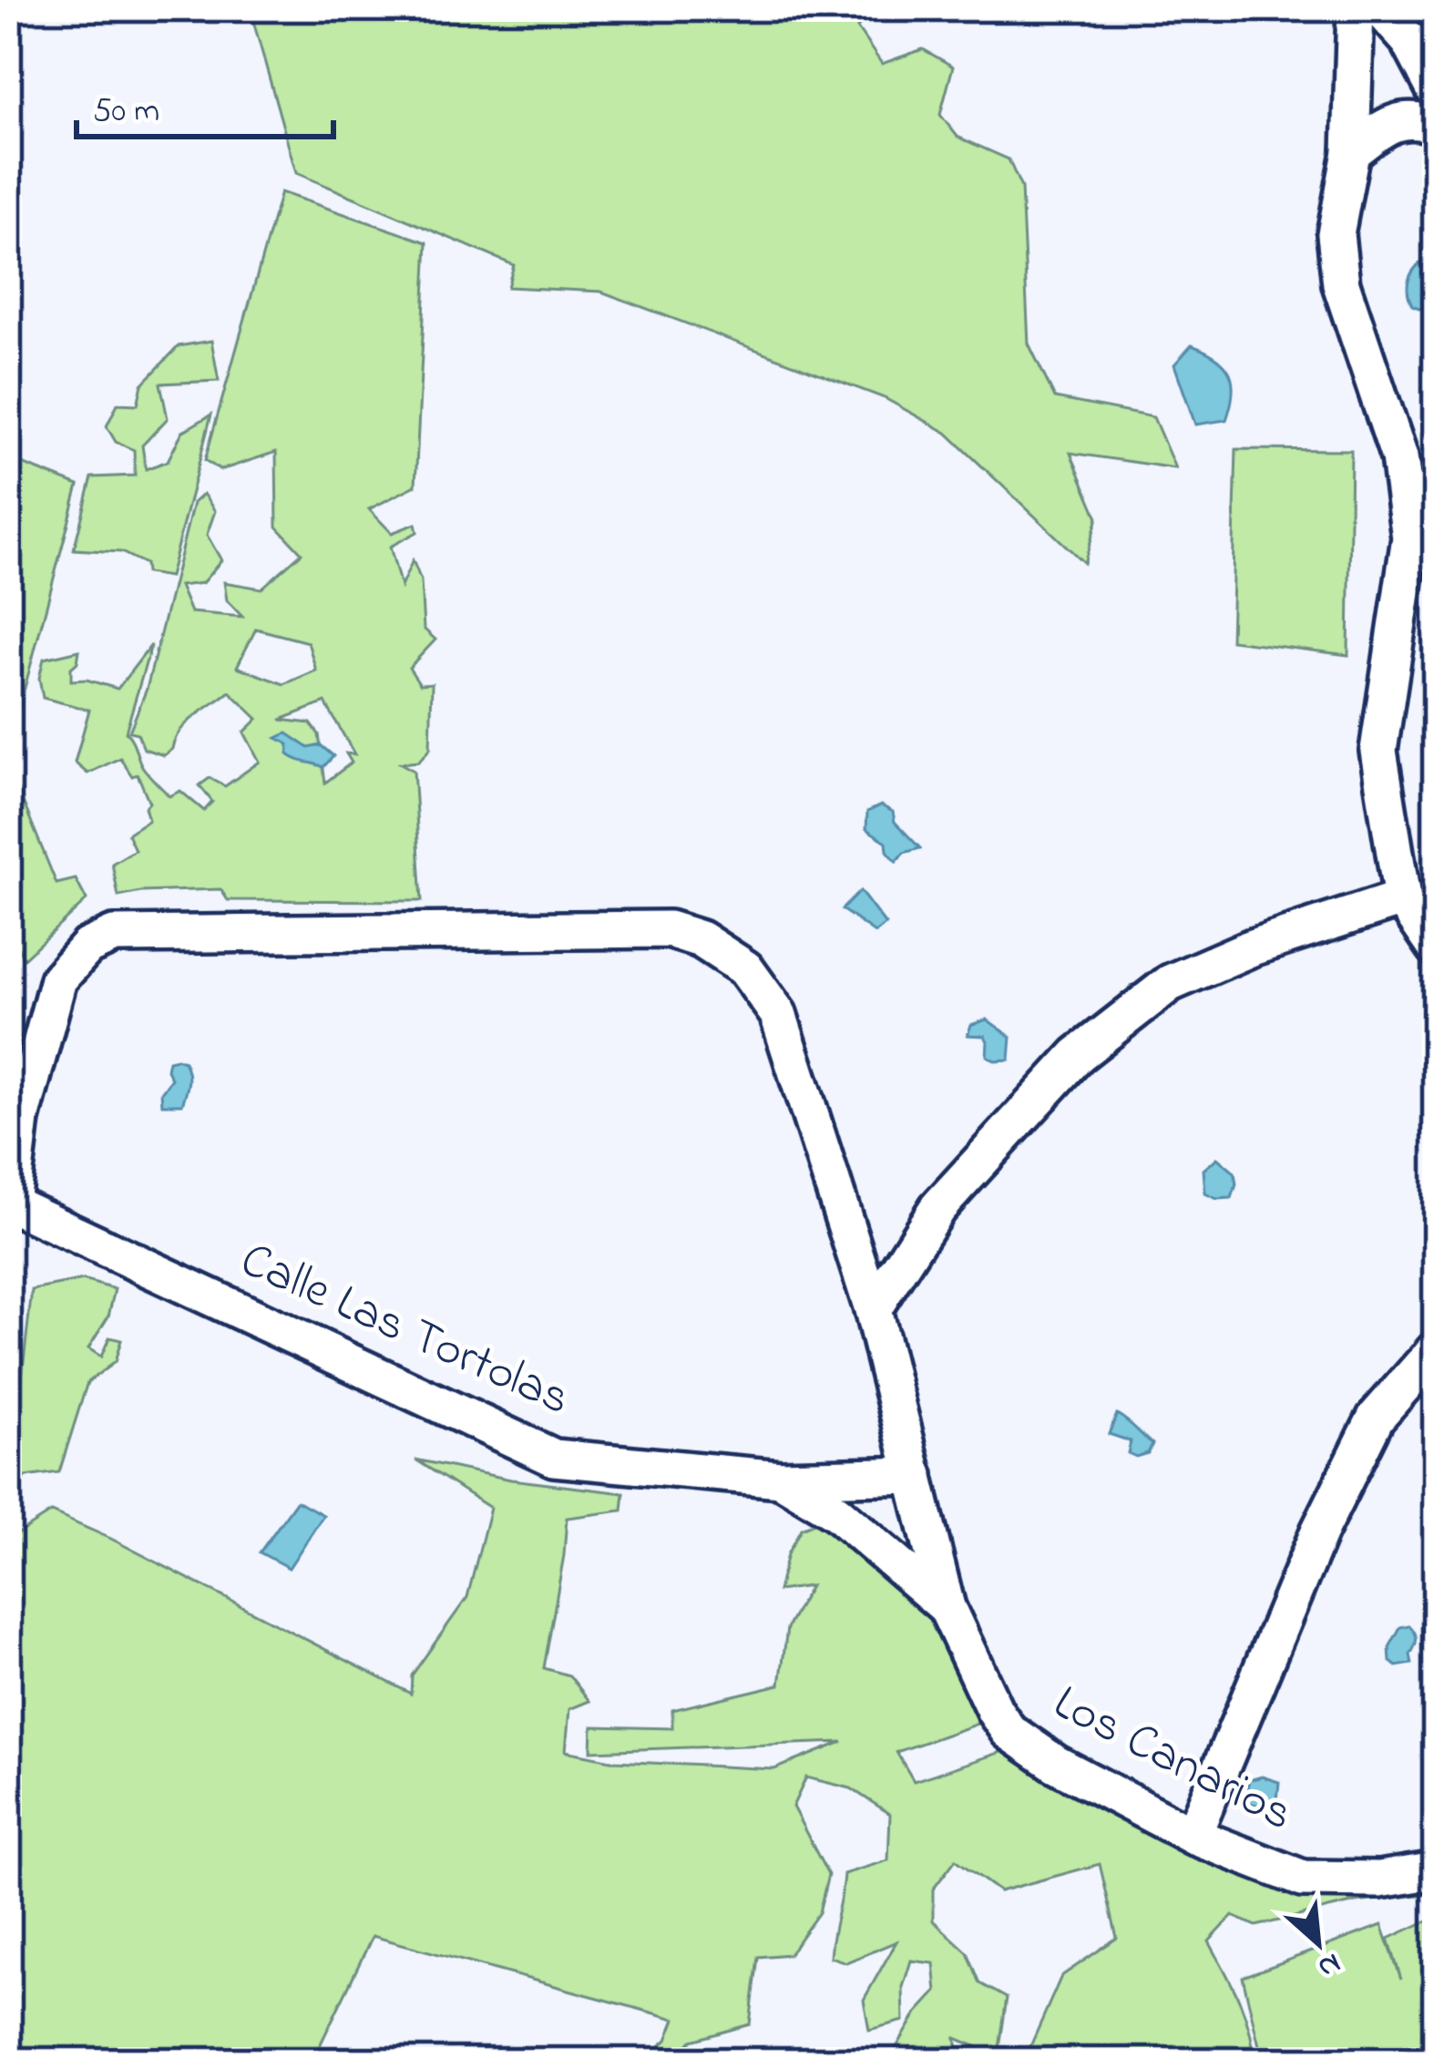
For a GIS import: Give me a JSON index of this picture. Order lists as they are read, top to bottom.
{
  "streets": {
    "street": ["Calle Las Tortolas", "Los Canarios"]
  },
  "crossings": [
    ["Calle Las Tortolas", "Los Canarios"]
  ],
  "scale_bar": "50 m",
  "north": "bottom right"
}
